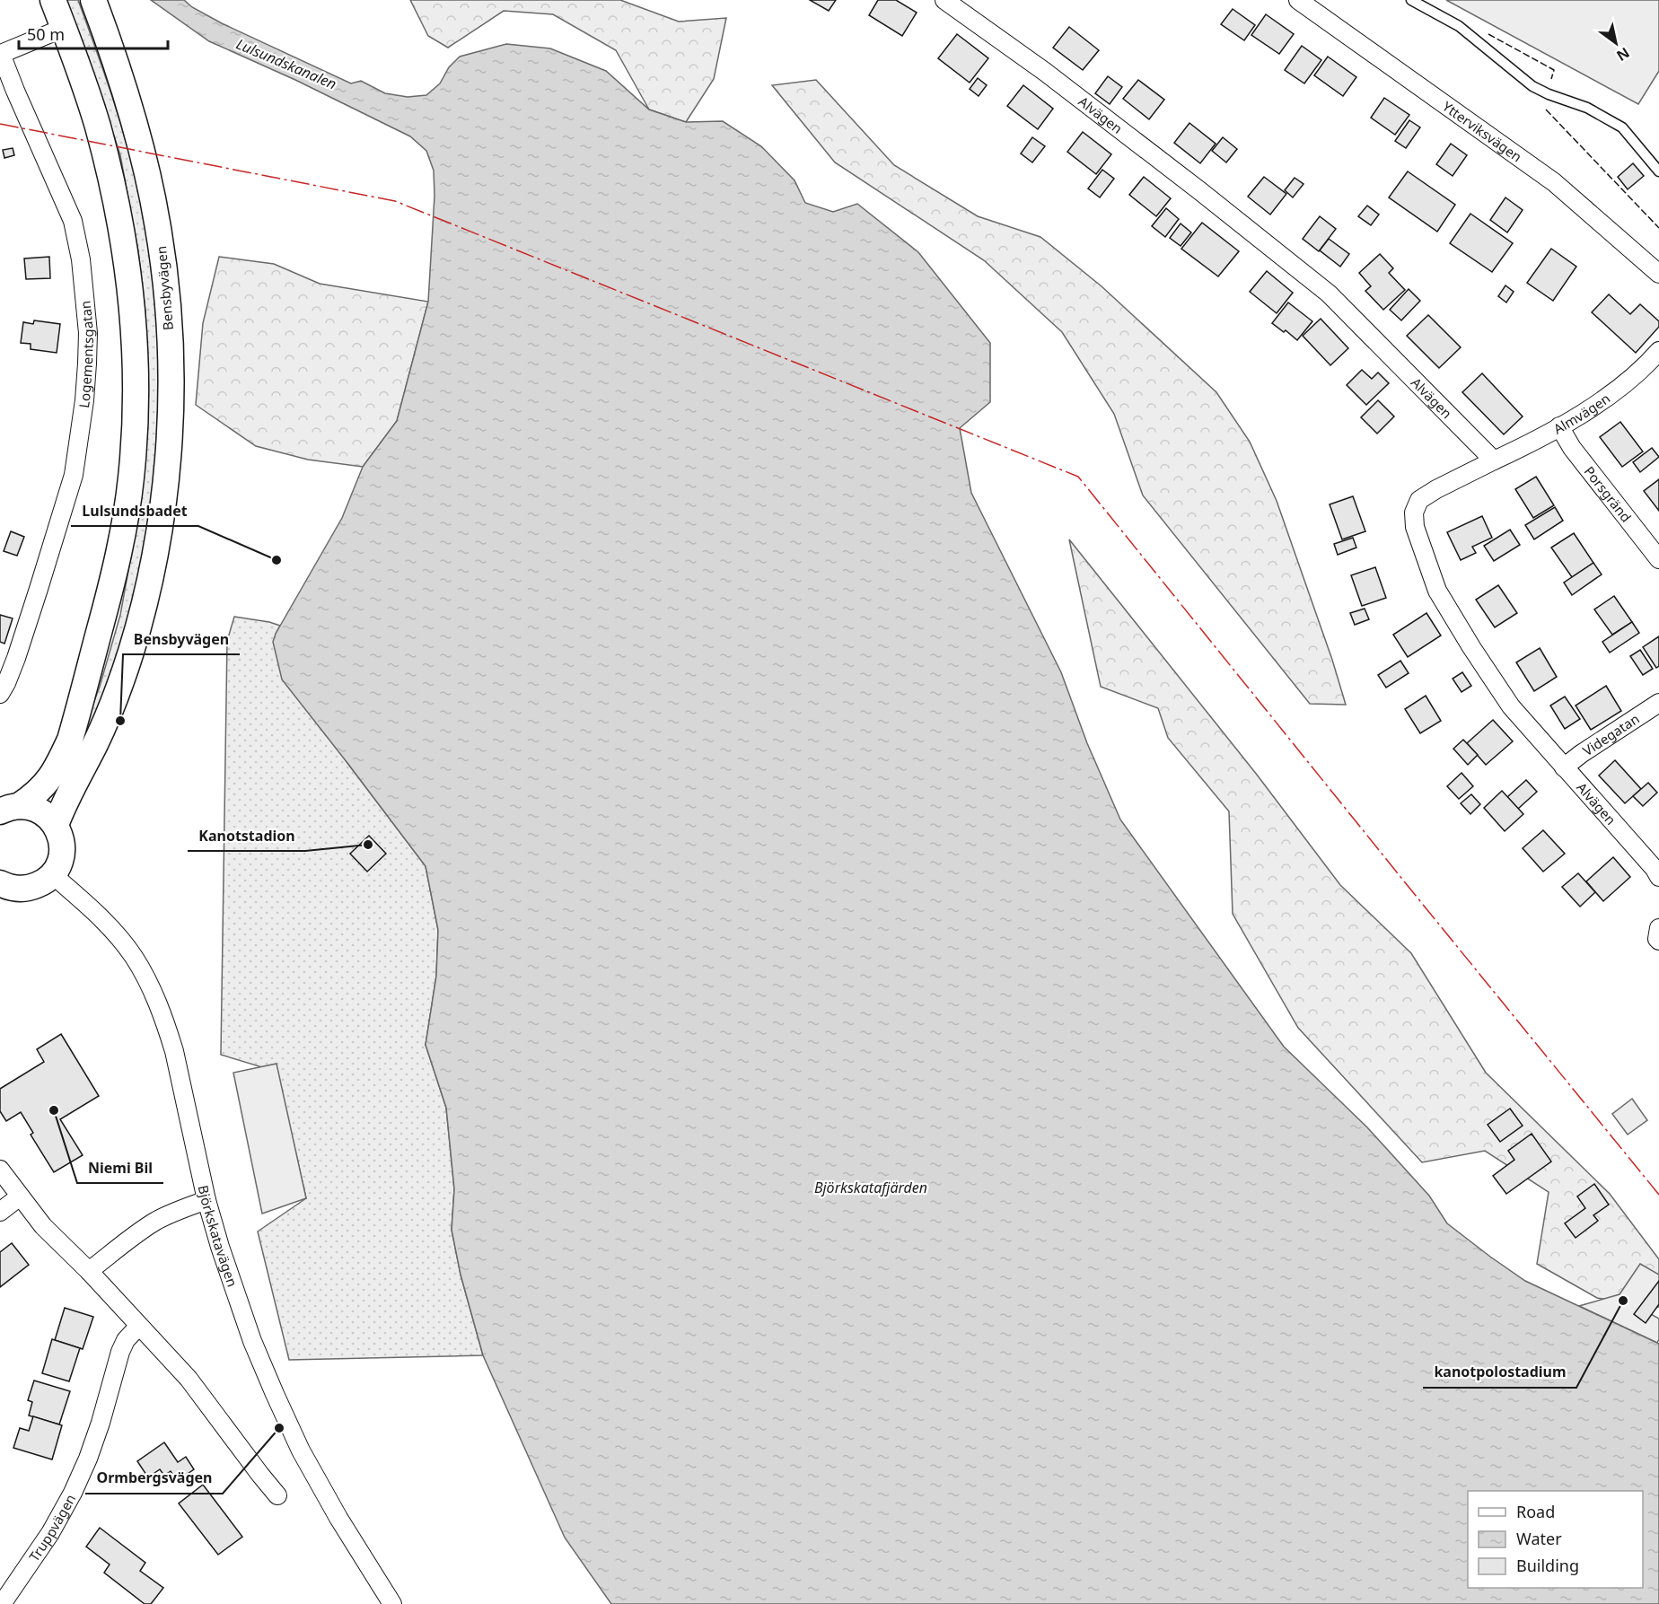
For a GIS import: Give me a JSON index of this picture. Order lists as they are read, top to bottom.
{
  "streets": {
    "main road": ["Bensbyvägen"],
    "street": [
      "Alvägen",
      "Ytterviksvägen",
      "Logementsgatan",
      "Almvägen",
      "Porsgränd",
      "Videgatan",
      "Björkskatavägen",
      "Truppvägen"
    ]
  },
  "crossings": [
    ["Alvägen", "Almvägen"],
    ["Alvägen", "Videgatan"],
    ["Almvägen", "Porsgränd"]
  ],
  "water": ["Lulsundskanalen", "Björkskatafjärden"],
  "places": [
    "Lulsundsbadet",
    "Bensbyvägen",
    "Kanotstadion",
    "Niemi Bil",
    "kanotpolostadium",
    "Ormbergsvägen"
  ],
  "legend": ["Road", "Water", "Building"],
  "scale_bar": "50 m",
  "north": "bottom right"
}
